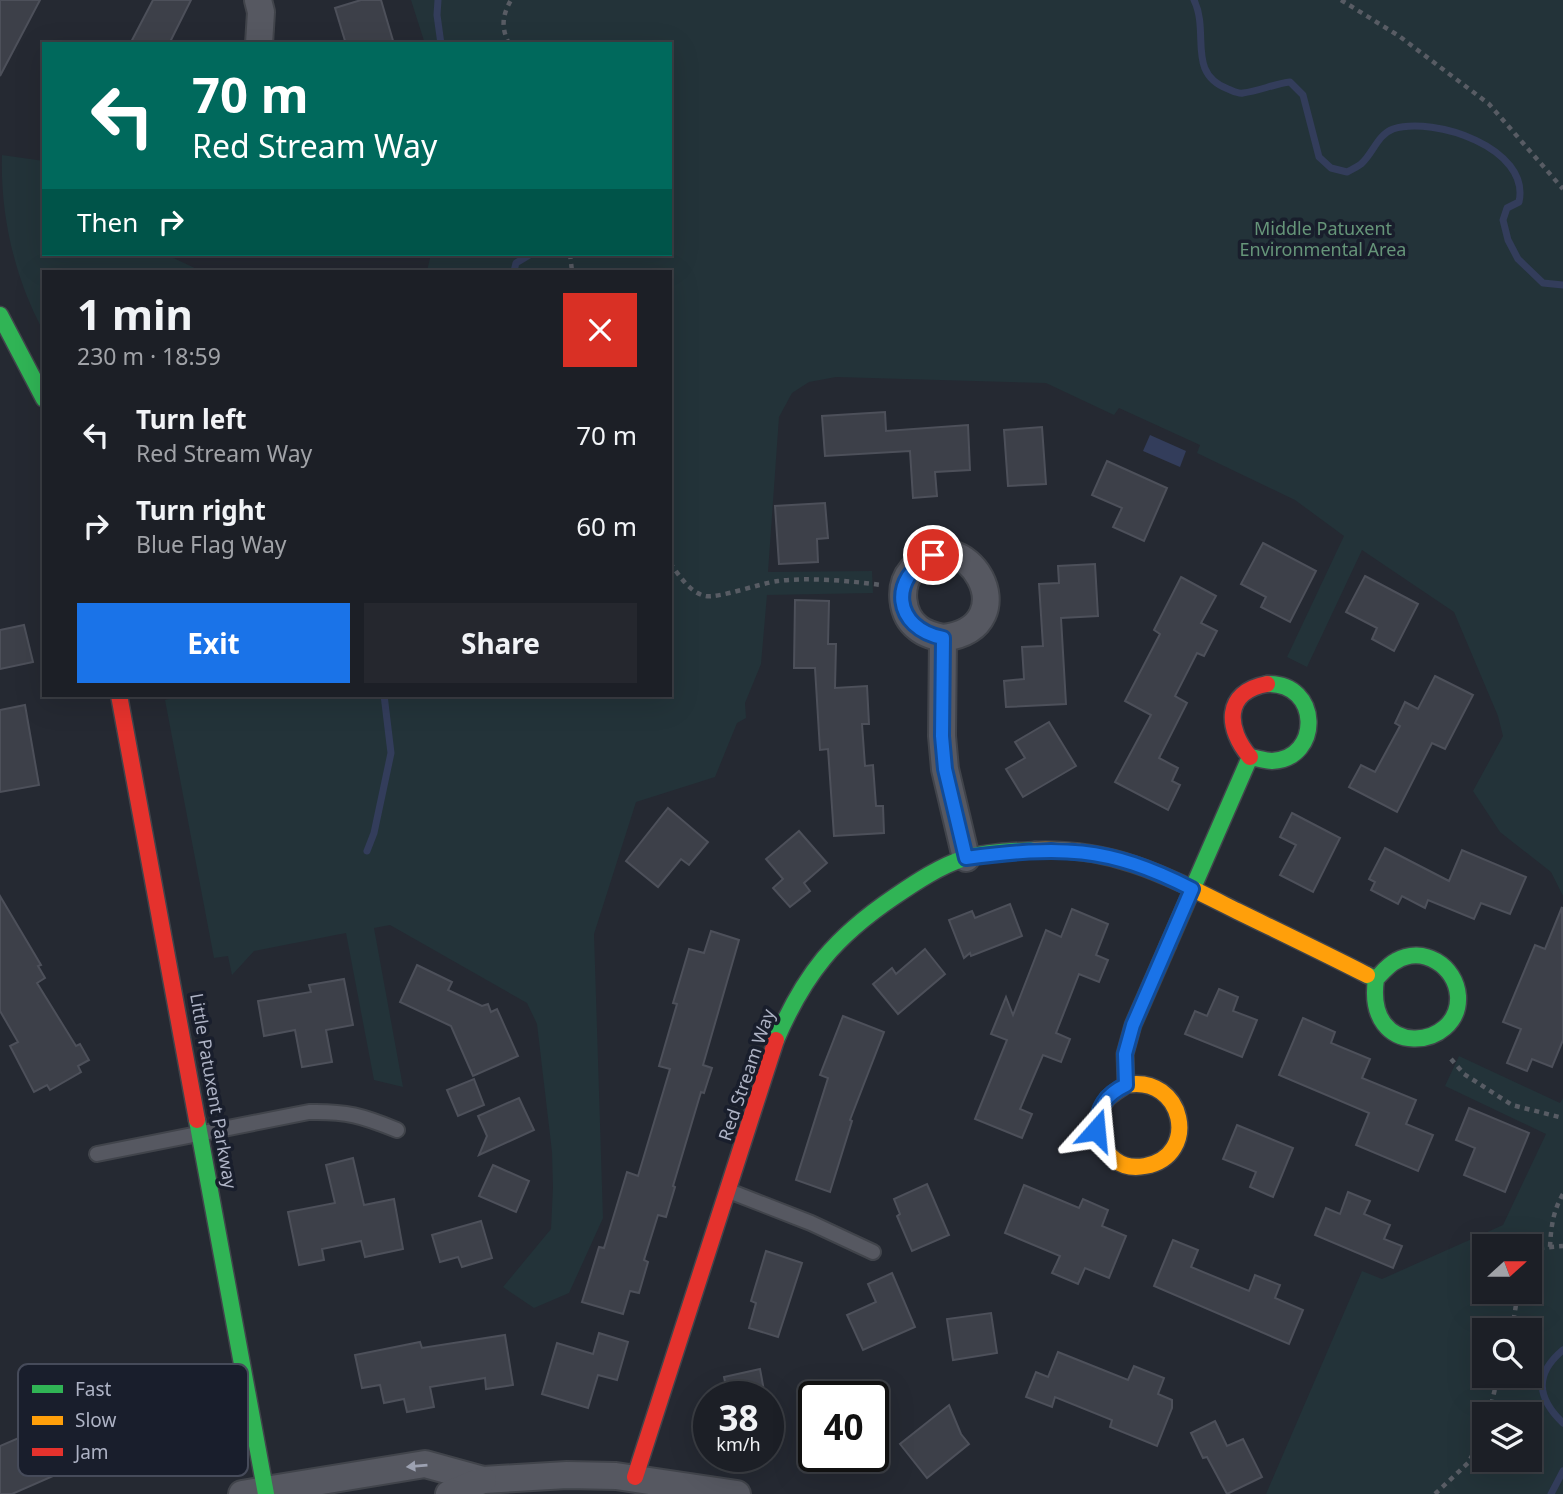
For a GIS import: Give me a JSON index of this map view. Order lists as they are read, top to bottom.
{
  "streets": {
    "street": ["Red Stream Way", "Little Patuxent Parkway"]
  },
  "parks": ["Middle Patuxent Environmental Area"],
  "legend": ["Fast", "Slow", "Jam"],
  "north": "right",
  "page": {
    "turn": ["70 m", "Red Stream Way"],
    "then": "Then",
    "heading": ["1 min", "230 m · 18:59"],
    "list": [
      {
        "name": "Turn left",
        "note": "Red Stream Way",
        "value": "70 m"
      },
      {
        "name": "Turn right",
        "note": "Blue Flag Way",
        "value": "60 m"
      }
    ],
    "buttons": ["Exit", "Share"],
    "speed": "38 km/h",
    "limit": "40"
  }
}
